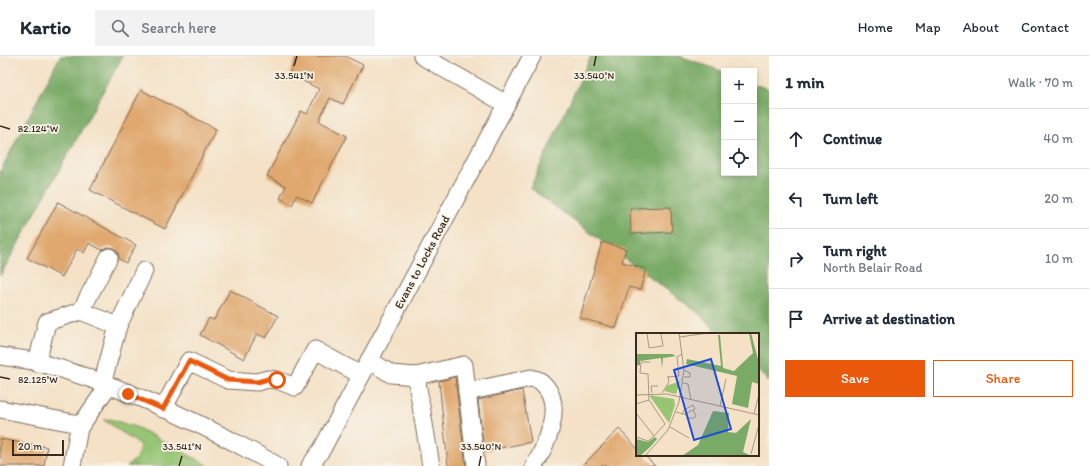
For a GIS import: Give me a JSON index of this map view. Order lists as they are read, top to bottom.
{
  "streets": {
    "street": ["Evans to Locks Road"]
  },
  "scale_bar": "20 m",
  "page": {
    "header": "Kartio",
    "search": "Search here",
    "nav": [
      "Home",
      "Map",
      "About",
      "Contact"
    ],
    "heading": ["1 min", "Walk · 70 m"],
    "map_buttons": ["+", "−"],
    "list": [
      ["Continue", "40 m"],
      ["Turn left", "20 m"],
      ["Turn right", "North Belair Road", "10 m"],
      "Arrive at destination"
    ],
    "buttons": ["Save", "Share"],
    "scale": "20 m"
  },
  "coordinates": [
    "33.541°N",
    "33.540°N",
    "82.124°W",
    "82.125°W"
  ]
}
